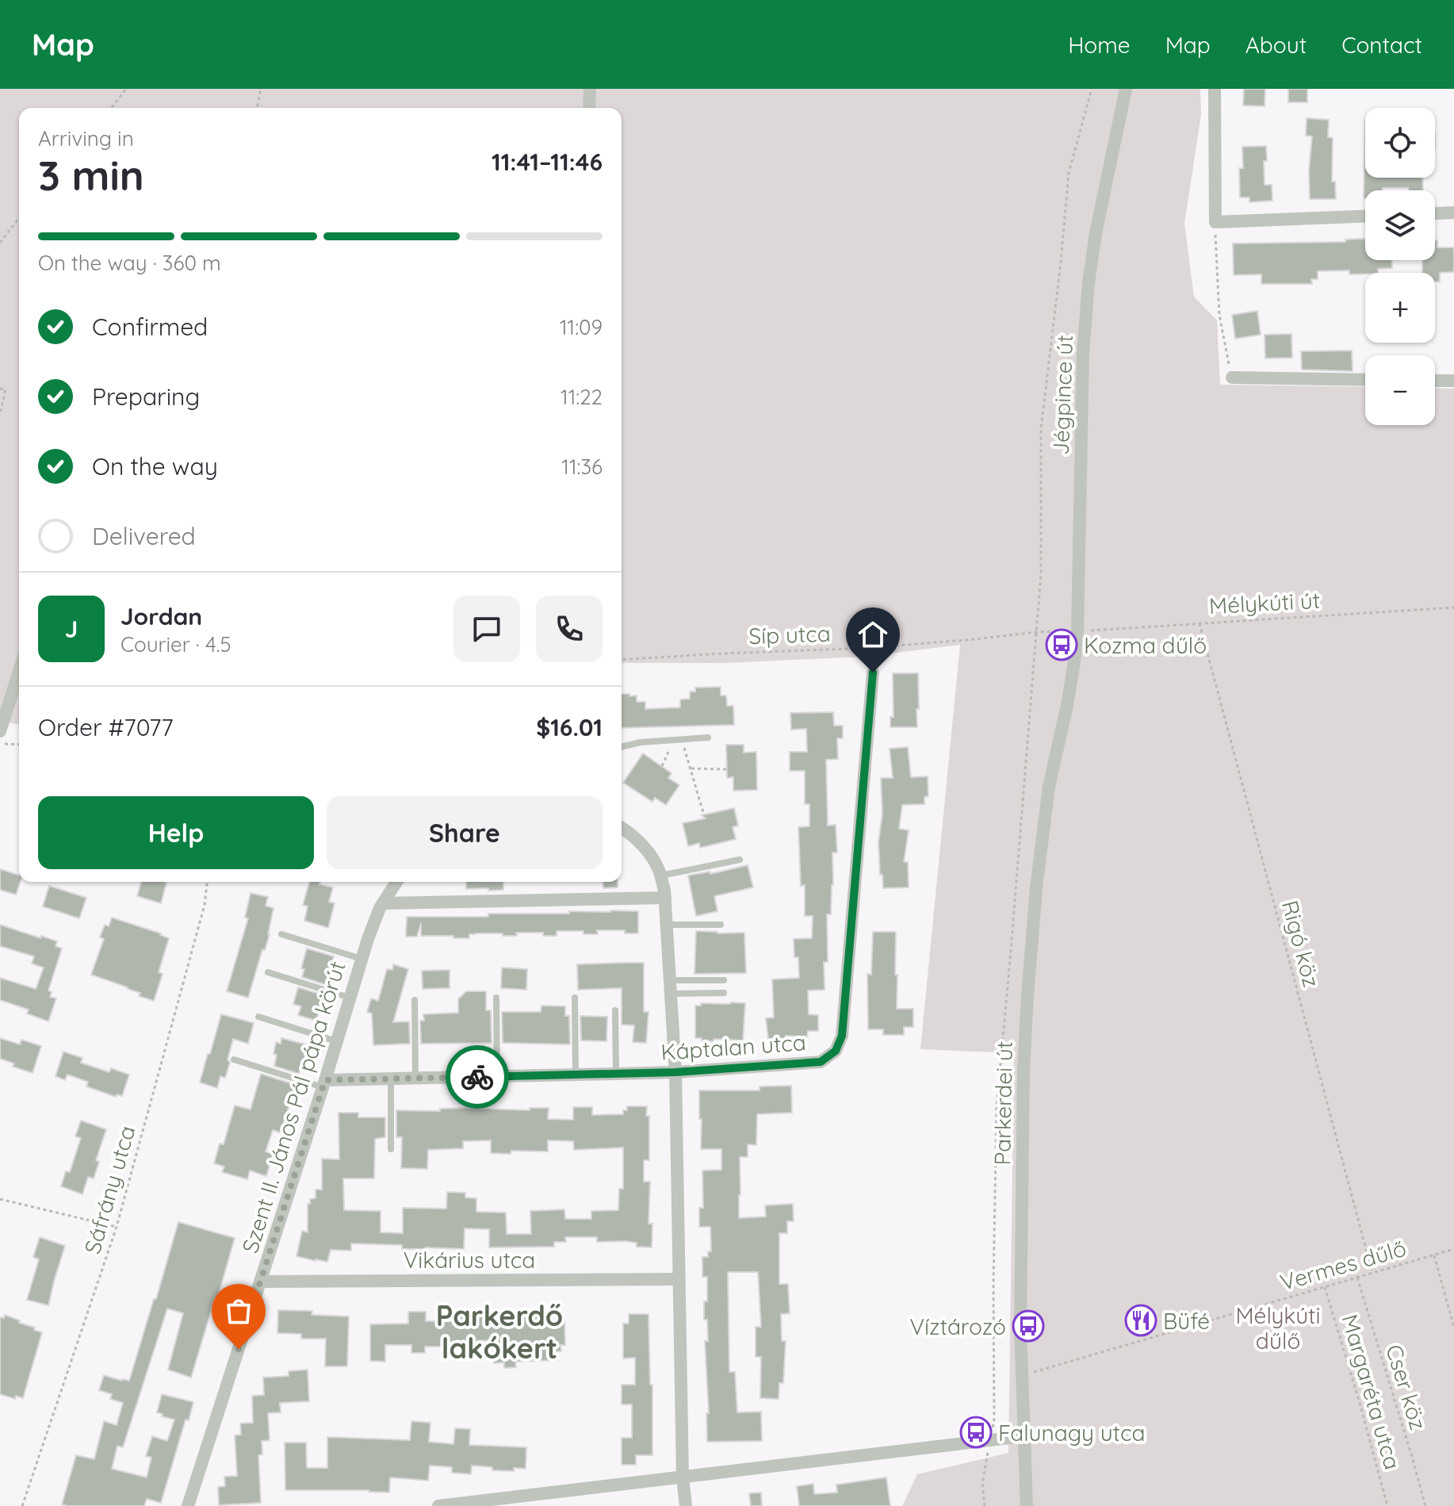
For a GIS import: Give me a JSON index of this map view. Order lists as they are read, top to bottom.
{
  "streets": {
    "street": [
      "Jégpince út",
      "Káptalan utca",
      "Parkerdei út",
      "Szent II. János Pál pápa körút",
      "Vikárius utca"
    ],
    "path": [
      "Mélykúti út",
      "Síp utca",
      "Rigó köz",
      "Sáfrány utca",
      "Vermes dűlő",
      "Cser köz",
      "Margaréta utca"
    ]
  },
  "crossings": [
    ["Jégpince út", "Mélykúti út"],
    ["Jégpince út", "Síp utca"],
    ["Jégpince út", "Parkerdei út"],
    ["Mélykúti út", "Síp utca"],
    ["Mélykúti út", "Rigó köz"],
    ["Rigó köz", "Vermes dűlő"],
    ["Káptalan utca", "Szent II. János Pál pápa körút"],
    ["Parkerdei út", "Vermes dűlő"],
    ["Szent II. János Pál pápa körút", "Vikárius utca"],
    ["Vermes dűlő", "Cser köz"],
    ["Vermes dűlő", "Margaréta utca"]
  ],
  "districts": ["Parkerdő lakókert"],
  "parks": ["Mélykúti dűlő"],
  "places": {
    "bus stop": ["Kozma dűlő", "Víztározó", "Falunagy utca"],
    "restaurant": ["Büfé"]
  },
  "page": {
    "header": "Map",
    "nav": [
      "Home",
      "Map",
      "About",
      "Contact"
    ],
    "map_buttons": ["+", "−"],
    "heading": ["3 min", "Arriving in", "11:41–11:46"],
    "panel": [
      "Jordan",
      "Courier · 4.5",
      "Order #7077",
      "$16.01"
    ],
    "bar": "On the way · 360 m",
    "list": [
      ["Confirmed", "11:09"],
      ["Preparing", "11:22"],
      ["On the way", "11:36"],
      "Delivered"
    ],
    "round": "J",
    "buttons": ["Help", "Share"]
  }
}
